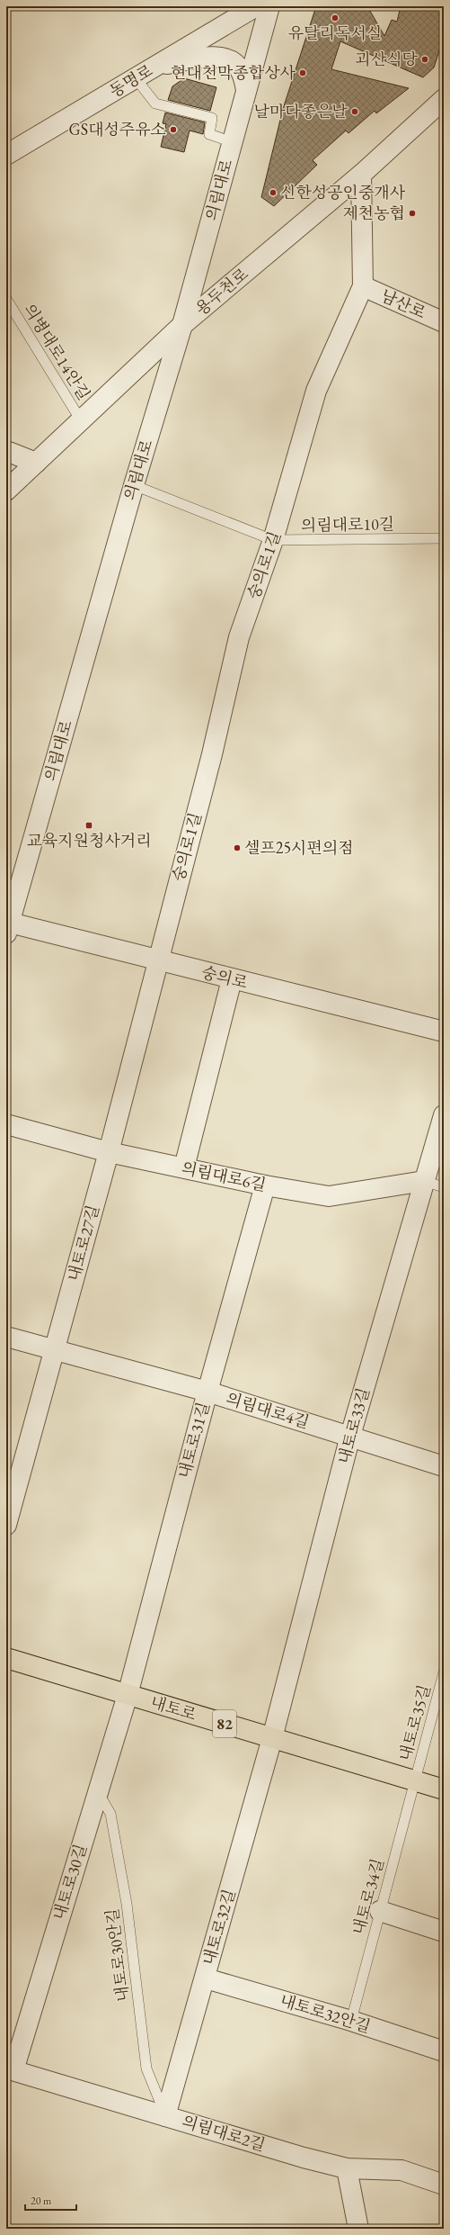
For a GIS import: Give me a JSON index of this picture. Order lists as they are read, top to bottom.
{
  "streets": {
    "main road": ["내토로", "82"],
    "street": [
      "동명로",
      "의림대로",
      "용두천로",
      "남산로",
      "숭의로1길",
      "숭의로",
      "의림대로6길",
      "내토로27길",
      "의림대로4길",
      "내토로33길",
      "내토로31길",
      "내토로30길",
      "내토로32길",
      "내토로32안길",
      "의림대로2길"
    ],
    "lane": [
      "의병대로14안길",
      "의림대로10길",
      "내토로35길",
      "내토로34길",
      "내토로30안길"
    ]
  },
  "crossings": [
    ["의림대로", "용두천로"],
    ["의림대로", "의림대로10길"],
    ["의림대로", "숭의로"],
    ["용두천로", "의병대로14안길"],
    ["용두천로", "숭의로1길"],
    ["남산로", "숭의로1길"],
    ["의림대로10길", "숭의로1길"],
    ["숭의로1길", "숭의로"],
    ["숭의로1길", "내토로27길"],
    ["숭의로", "내토로27길"],
    ["의림대로6길", "내토로27길"],
    ["의림대로6길", "내토로33길"],
    ["의림대로6길", "내토로31길"],
    ["내토로27길", "의림대로4길"],
    ["의림대로4길", "내토로33길"],
    ["의림대로4길", "내토로31길"],
    ["내토로33길", "내토로"],
    ["내토로33길", "내토로32길"],
    ["내토로31길", "내토로"],
    ["내토로31길", "내토로30길"],
    ["내토로", "내토로35길"],
    ["내토로", "내토로30길"],
    ["내토로", "내토로34길"],
    ["내토로", "내토로32길"],
    ["내토로35길", "내토로34길"],
    ["내토로30길", "내토로30안길"],
    ["내토로30길", "의림대로2길"],
    ["내토로34길", "내토로32안길"],
    ["내토로32길", "내토로30안길"],
    ["내토로32길", "내토로32안길"],
    ["내토로32길", "의림대로2길"],
    ["내토로30안길", "의림대로2길"]
  ],
  "places": {
    "other": [
      "유달리독서실",
      "괴산식당",
      "현대천막종합상사",
      "날마다좋은날",
      "GS대성주유소",
      "신한성공인중개사",
      "제천농협",
      "셀프25시편의점"
    ],
    "transit": ["교육지원청사거리"]
  },
  "scale_bar": "20 m"
}
